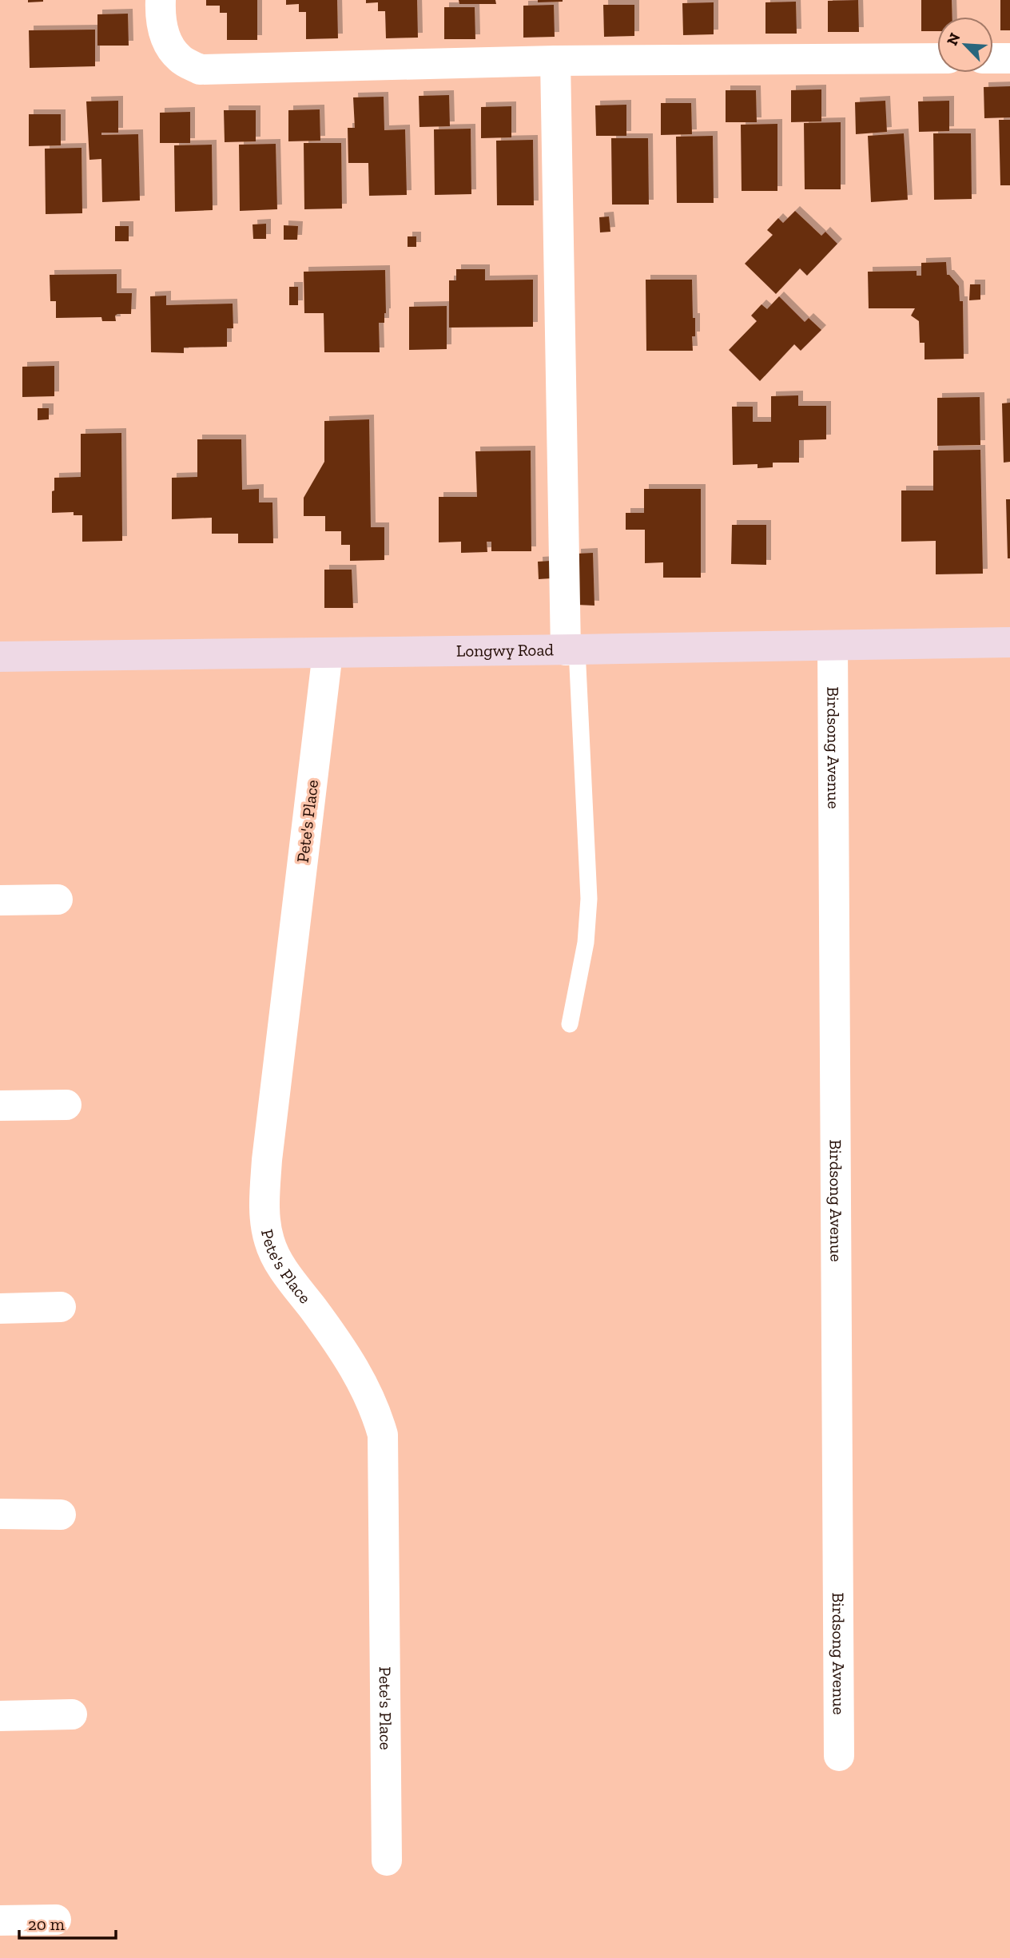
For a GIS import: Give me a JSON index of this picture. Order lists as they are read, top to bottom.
{
  "streets": {
    "street": ["Longwy Road", "Birdsong Avenue", "Pete's Place"]
  },
  "crossings": [
    ["Longwy Road", "Birdsong Avenue"],
    ["Longwy Road", "Pete's Place"]
  ],
  "scale_bar": "20 m",
  "north": "top left"
}
